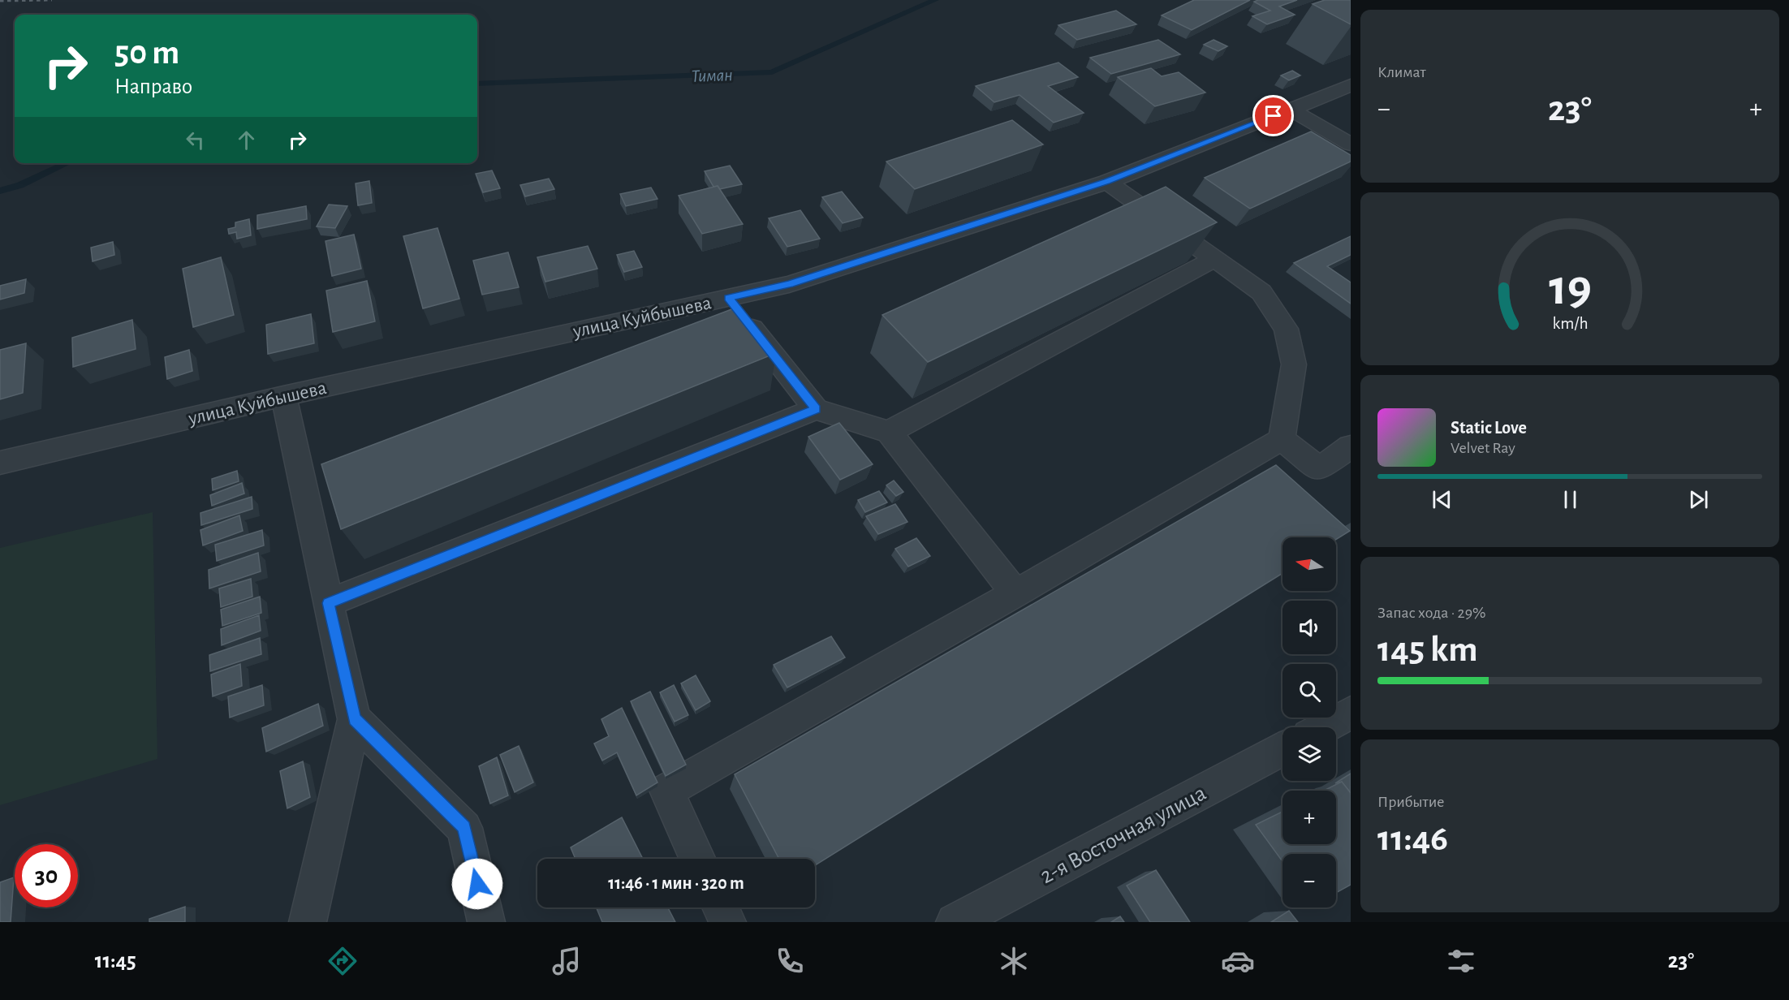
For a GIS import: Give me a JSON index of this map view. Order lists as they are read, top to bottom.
{
  "streets": {
    "street": ["улица Куйбышева", "2-я Восточная улица"]
  },
  "water": ["Тиман"],
  "north": "left",
  "page": {
    "tile": [
      "Климат",
      ["Запас хода · 29%", "145 km"],
      ["Прибытие", "11:46"]
    ],
    "turn": ["50 m", "Направо"],
    "heat": ["−", "23°", "+"],
    "song": ["Static Love", "Velvet Ray"],
    "map_buttons": ["+", "−"],
    "limit": "30",
    "trip": "11:46 · 1 мин · 320 m",
    "tabs": ["11:45", "23°"],
    "gauge": ["19", "km/h"]
  }
}
